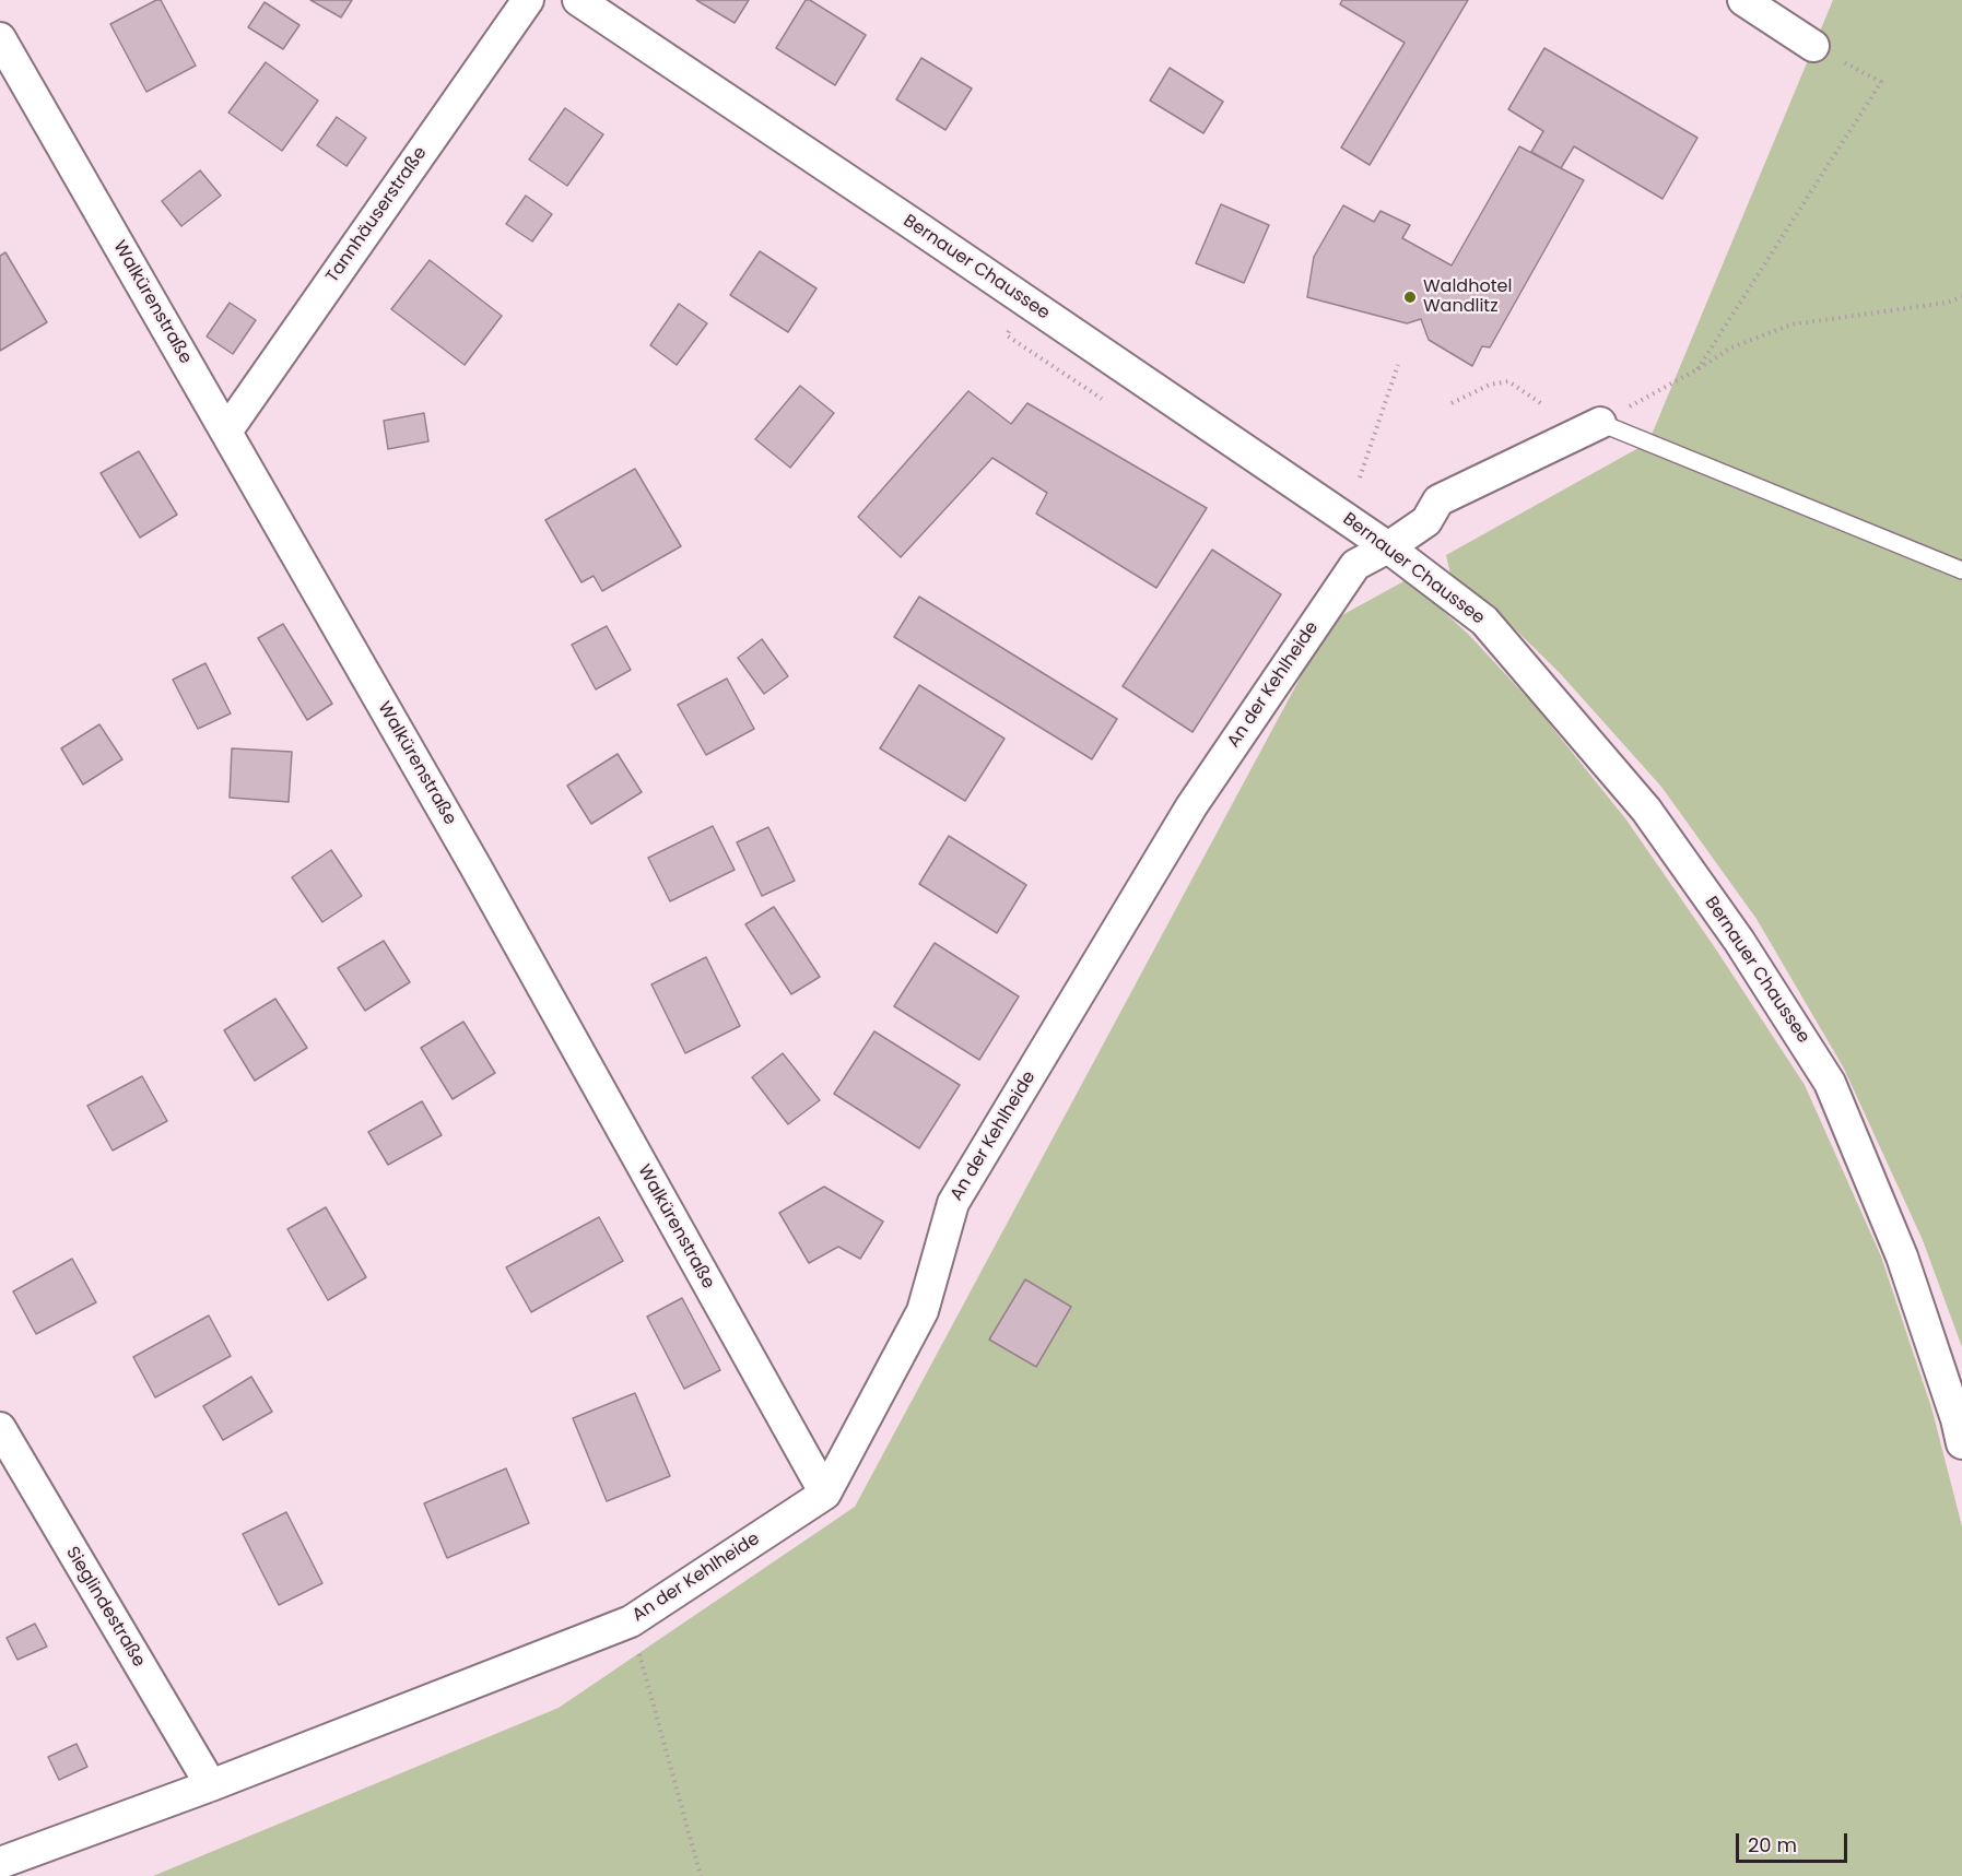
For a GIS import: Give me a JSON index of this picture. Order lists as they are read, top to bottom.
{
  "streets": {
    "street": [
      "Tannhäuserstraße",
      "Bernauer Chaussee",
      "Walkürenstraße",
      "An der Kehlheide",
      "Sieglindestraße"
    ]
  },
  "crossings": [
    ["Tannhäuserstraße", "Walkürenstraße"],
    ["Bernauer Chaussee", "An der Kehlheide"],
    ["Walkürenstraße", "An der Kehlheide"],
    ["An der Kehlheide", "Sieglindestraße"]
  ],
  "places": ["Waldhotel Wandlitz"],
  "scale_bar": "20 m"
}
